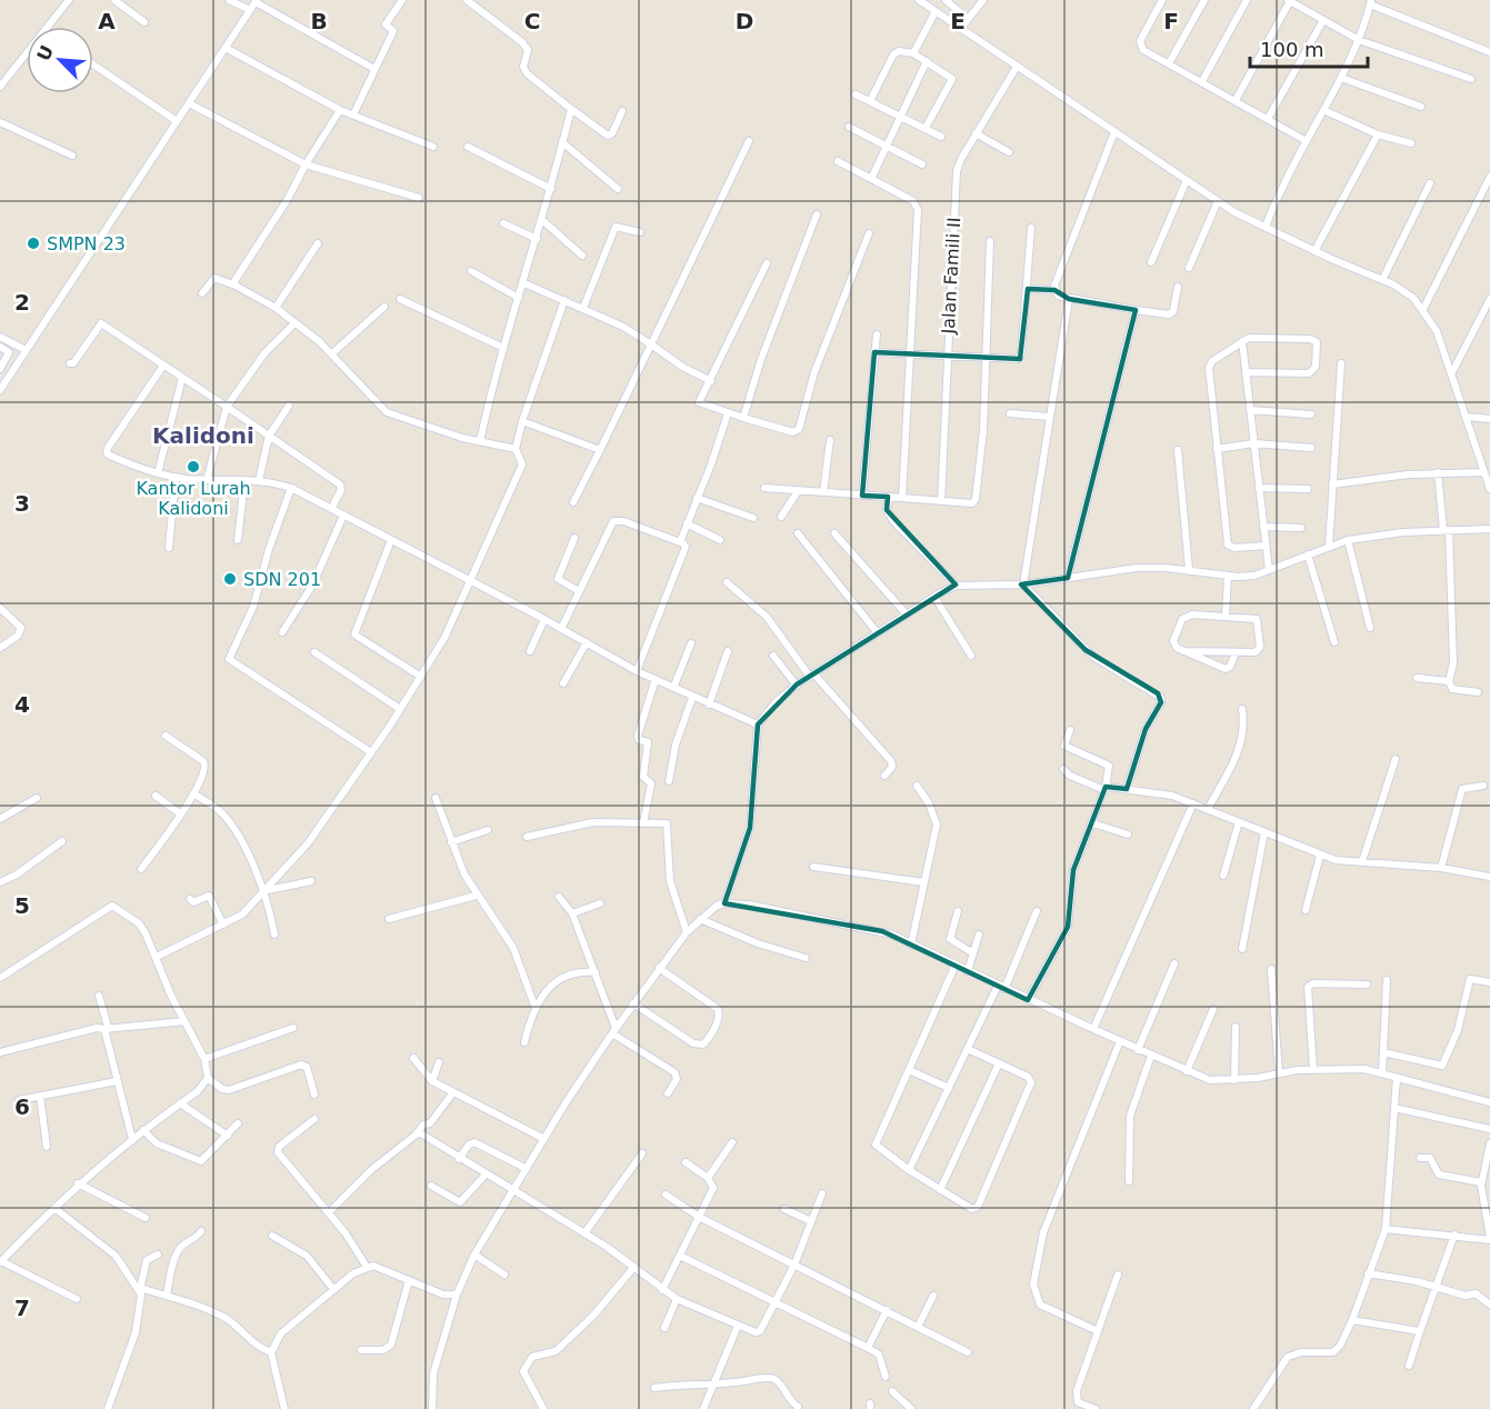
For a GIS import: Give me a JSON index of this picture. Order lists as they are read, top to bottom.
{
  "streets": {
    "street": ["Jalan Famili II"]
  },
  "districts": ["Kalidoni"],
  "places": ["SMPN 23", "Kantor Lurah Kalidoni", "SDN 201"],
  "scale_bar": "100 m",
  "north": "top left",
  "grid": {
    "columns": [
      "A",
      "B",
      "C",
      "D",
      "E",
      "F"
    ],
    "rows": [
      "2",
      "3",
      "4",
      "5",
      "6",
      "7"
    ]
  }
}
